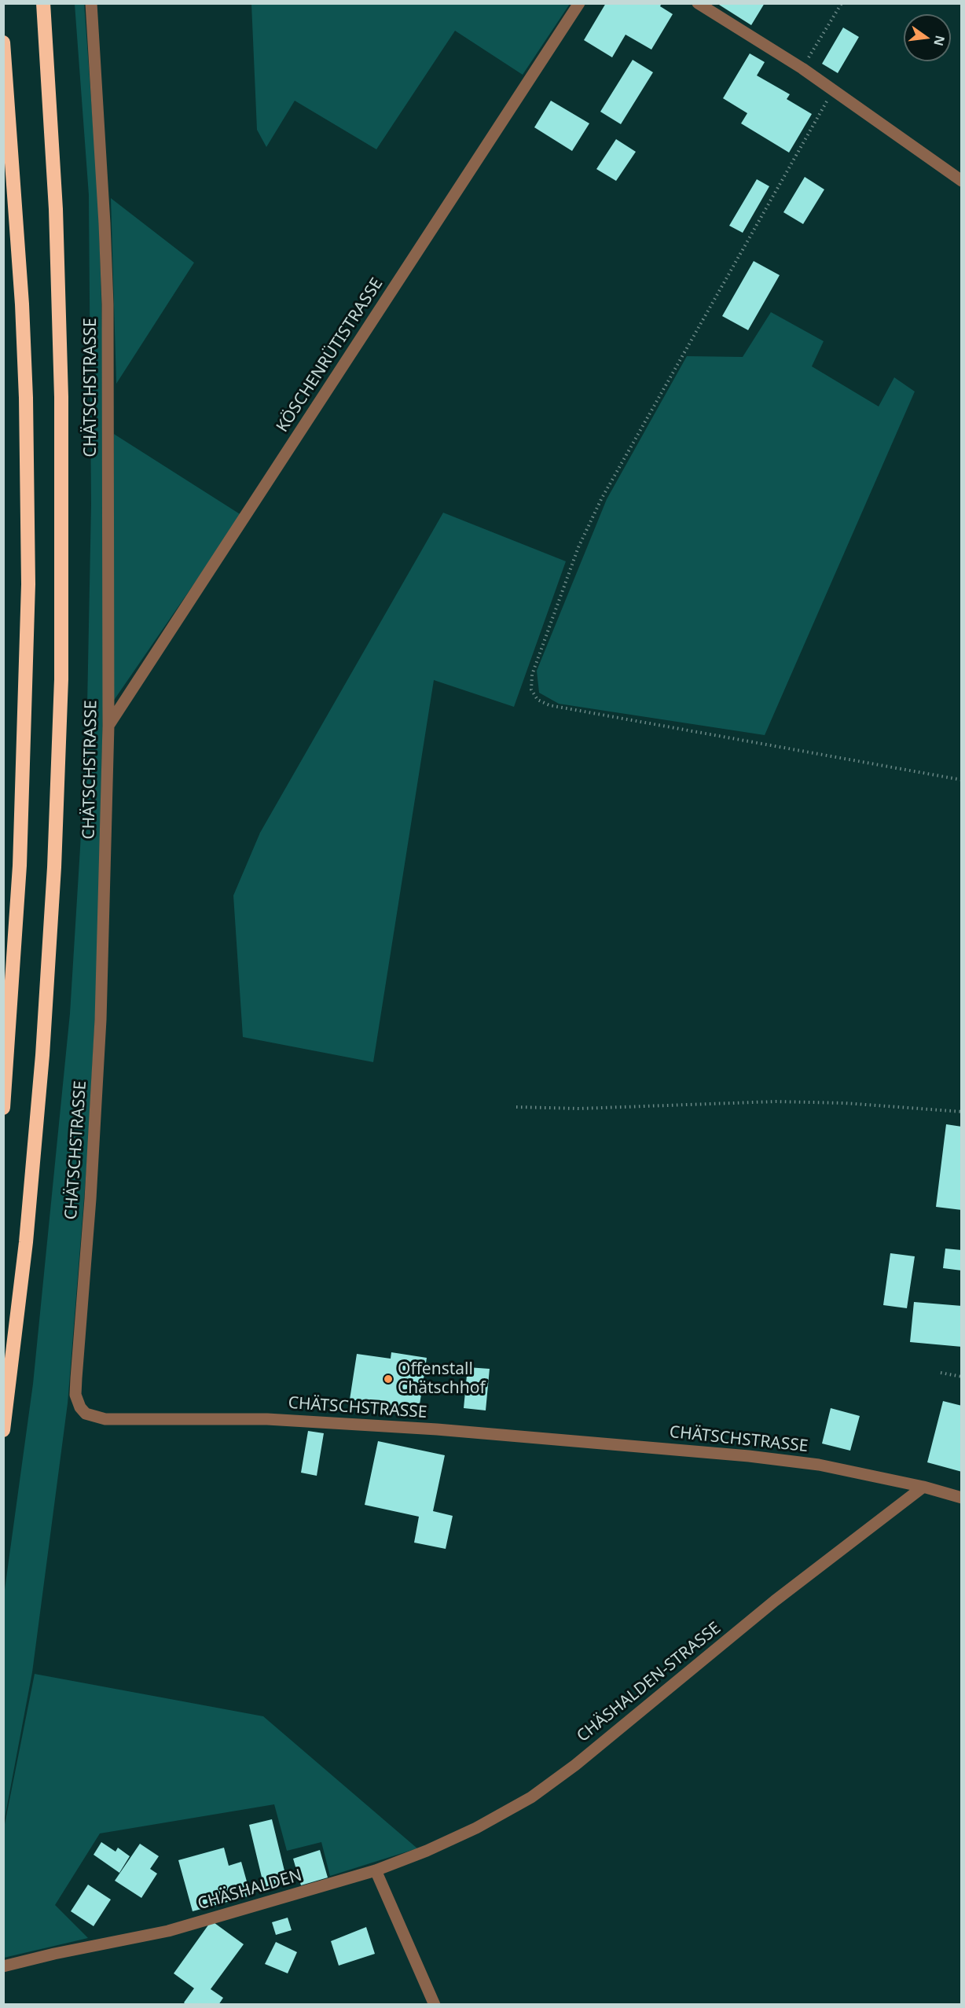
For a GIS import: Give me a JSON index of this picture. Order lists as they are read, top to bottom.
{
  "streets": {
    "street": [
      "KÖSCHENRÜTISTRASSE",
      "CHÄTSCHSTRASSE",
      "CHÄSHALDEN-STRASSE",
      "CHÄSHALDEN"
    ]
  },
  "crossings": [
    ["KÖSCHENRÜTISTRASSE", "CHÄTSCHSTRASSE"],
    ["CHÄTSCHSTRASSE", "CHÄSHALDEN-STRASSE"],
    ["CHÄSHALDEN-STRASSE", "CHÄSHALDEN"]
  ],
  "places": ["Offenstall Chätschhof"],
  "north": "right"
}
